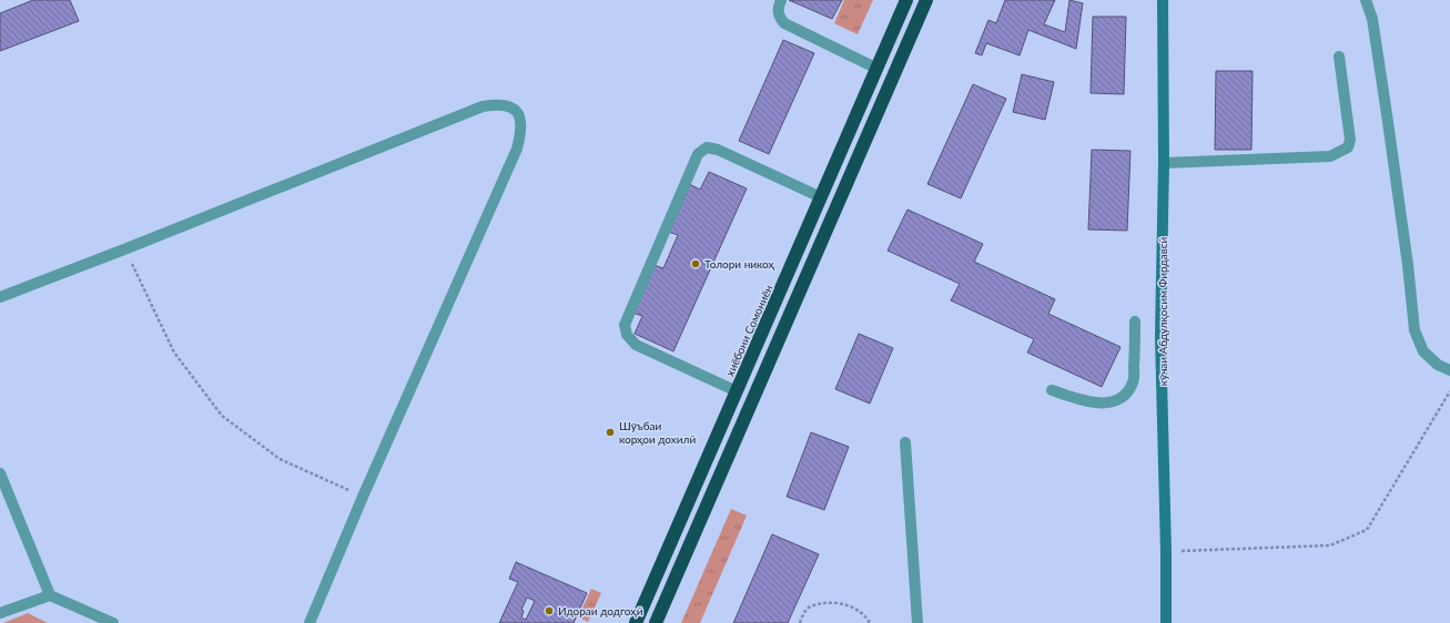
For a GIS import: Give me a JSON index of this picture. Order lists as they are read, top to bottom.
{
  "streets": {
    "highway": ["хиёбони Сомониён"],
    "street": ["кӯчаи Абдулқосим Фирдавсӣ"]
  },
  "places": ["Толори никоҳ", "Шӯъбаи корҳои дохилӣ", "Идораи додгоҳӣ"]
}
